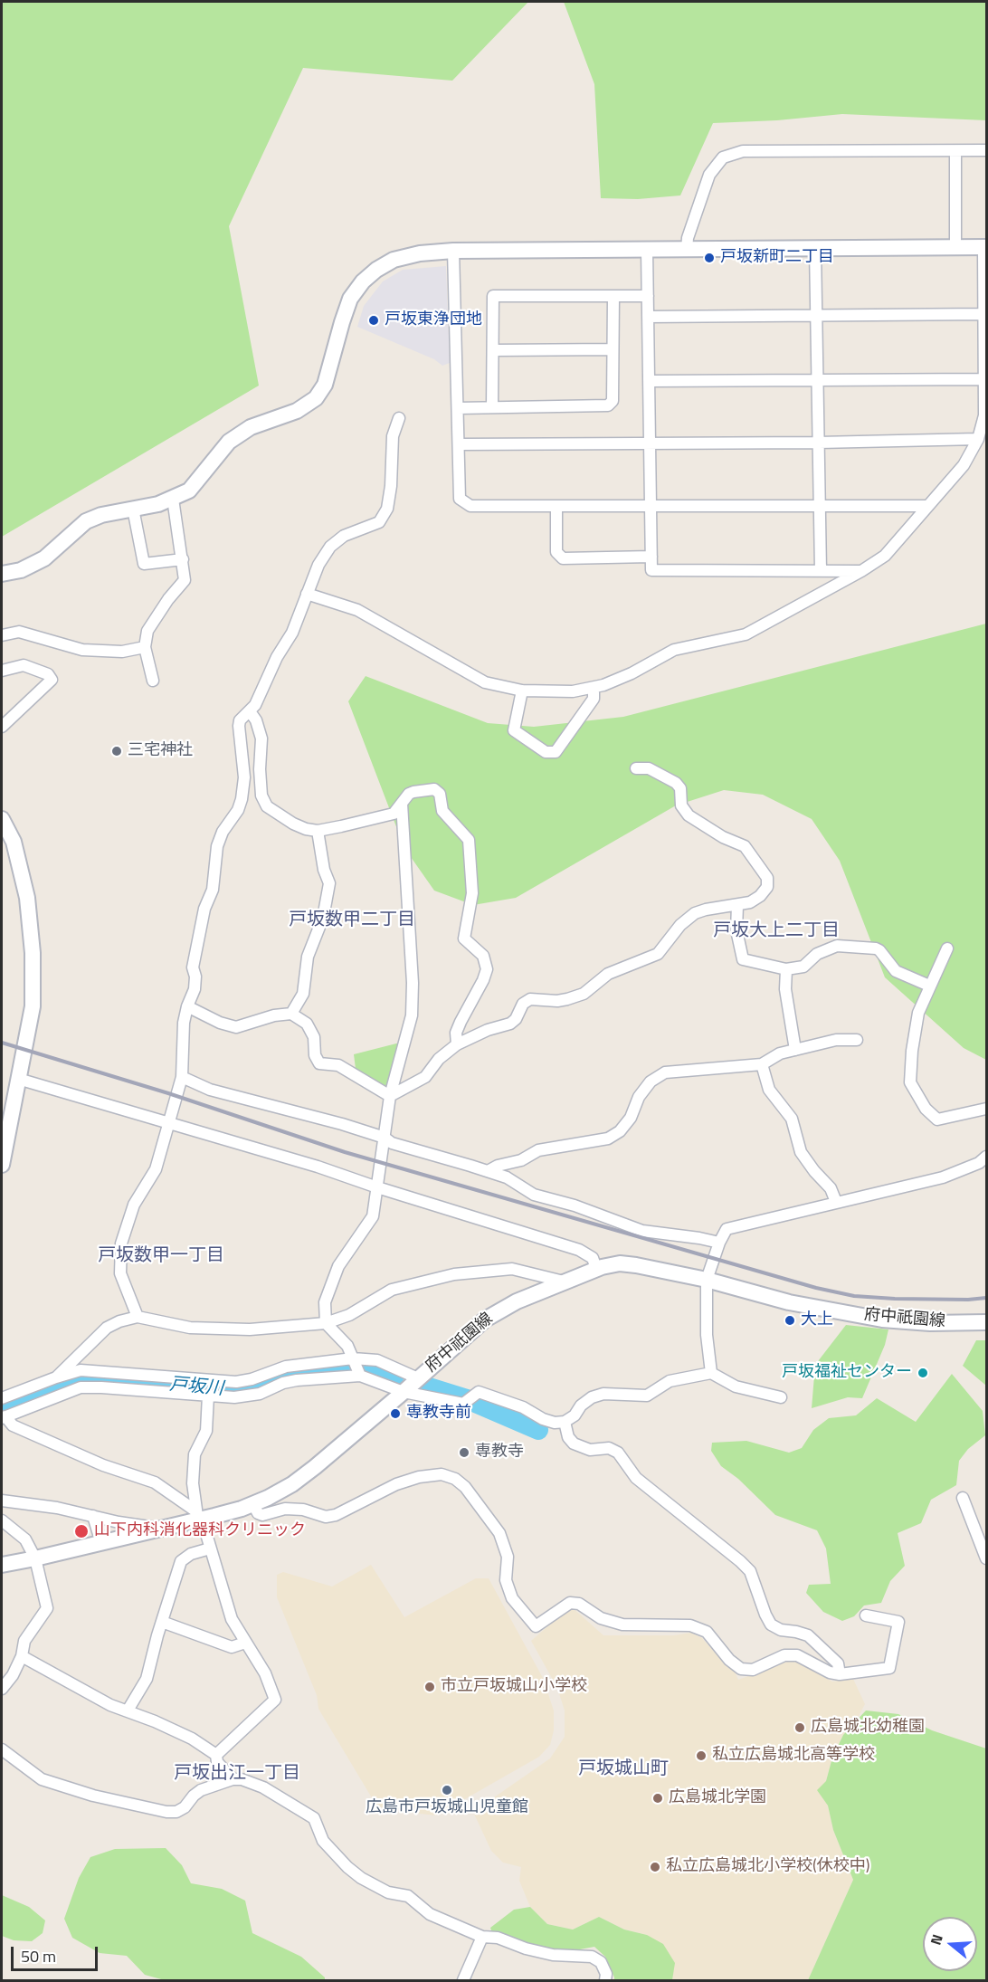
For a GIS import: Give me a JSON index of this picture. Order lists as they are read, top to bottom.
{
  "streets": {
    "street": ["府中祇園線"]
  },
  "districts": [
    "戸坂数甲二丁目",
    "戸坂大上二丁目",
    "戸坂数甲一丁目",
    "戸坂城山町",
    "戸坂出江一丁目"
  ],
  "water": ["戸坂川"],
  "places": [
    "戸坂新町二丁目",
    "戸坂東浄団地",
    "三宅神社",
    "大上",
    "戸坂福祉センター",
    "専教寺前",
    "専教寺",
    "山下内科消化器科クリニック",
    "市立戸坂城山小学校",
    "広島城北幼稚園",
    "私立広島城北高等学校",
    "広島市戸坂城山児童館",
    "広島城北学園",
    "私立広島城北小学校(休校中)"
  ],
  "scale_bar": "50 m",
  "north": "left"
}
